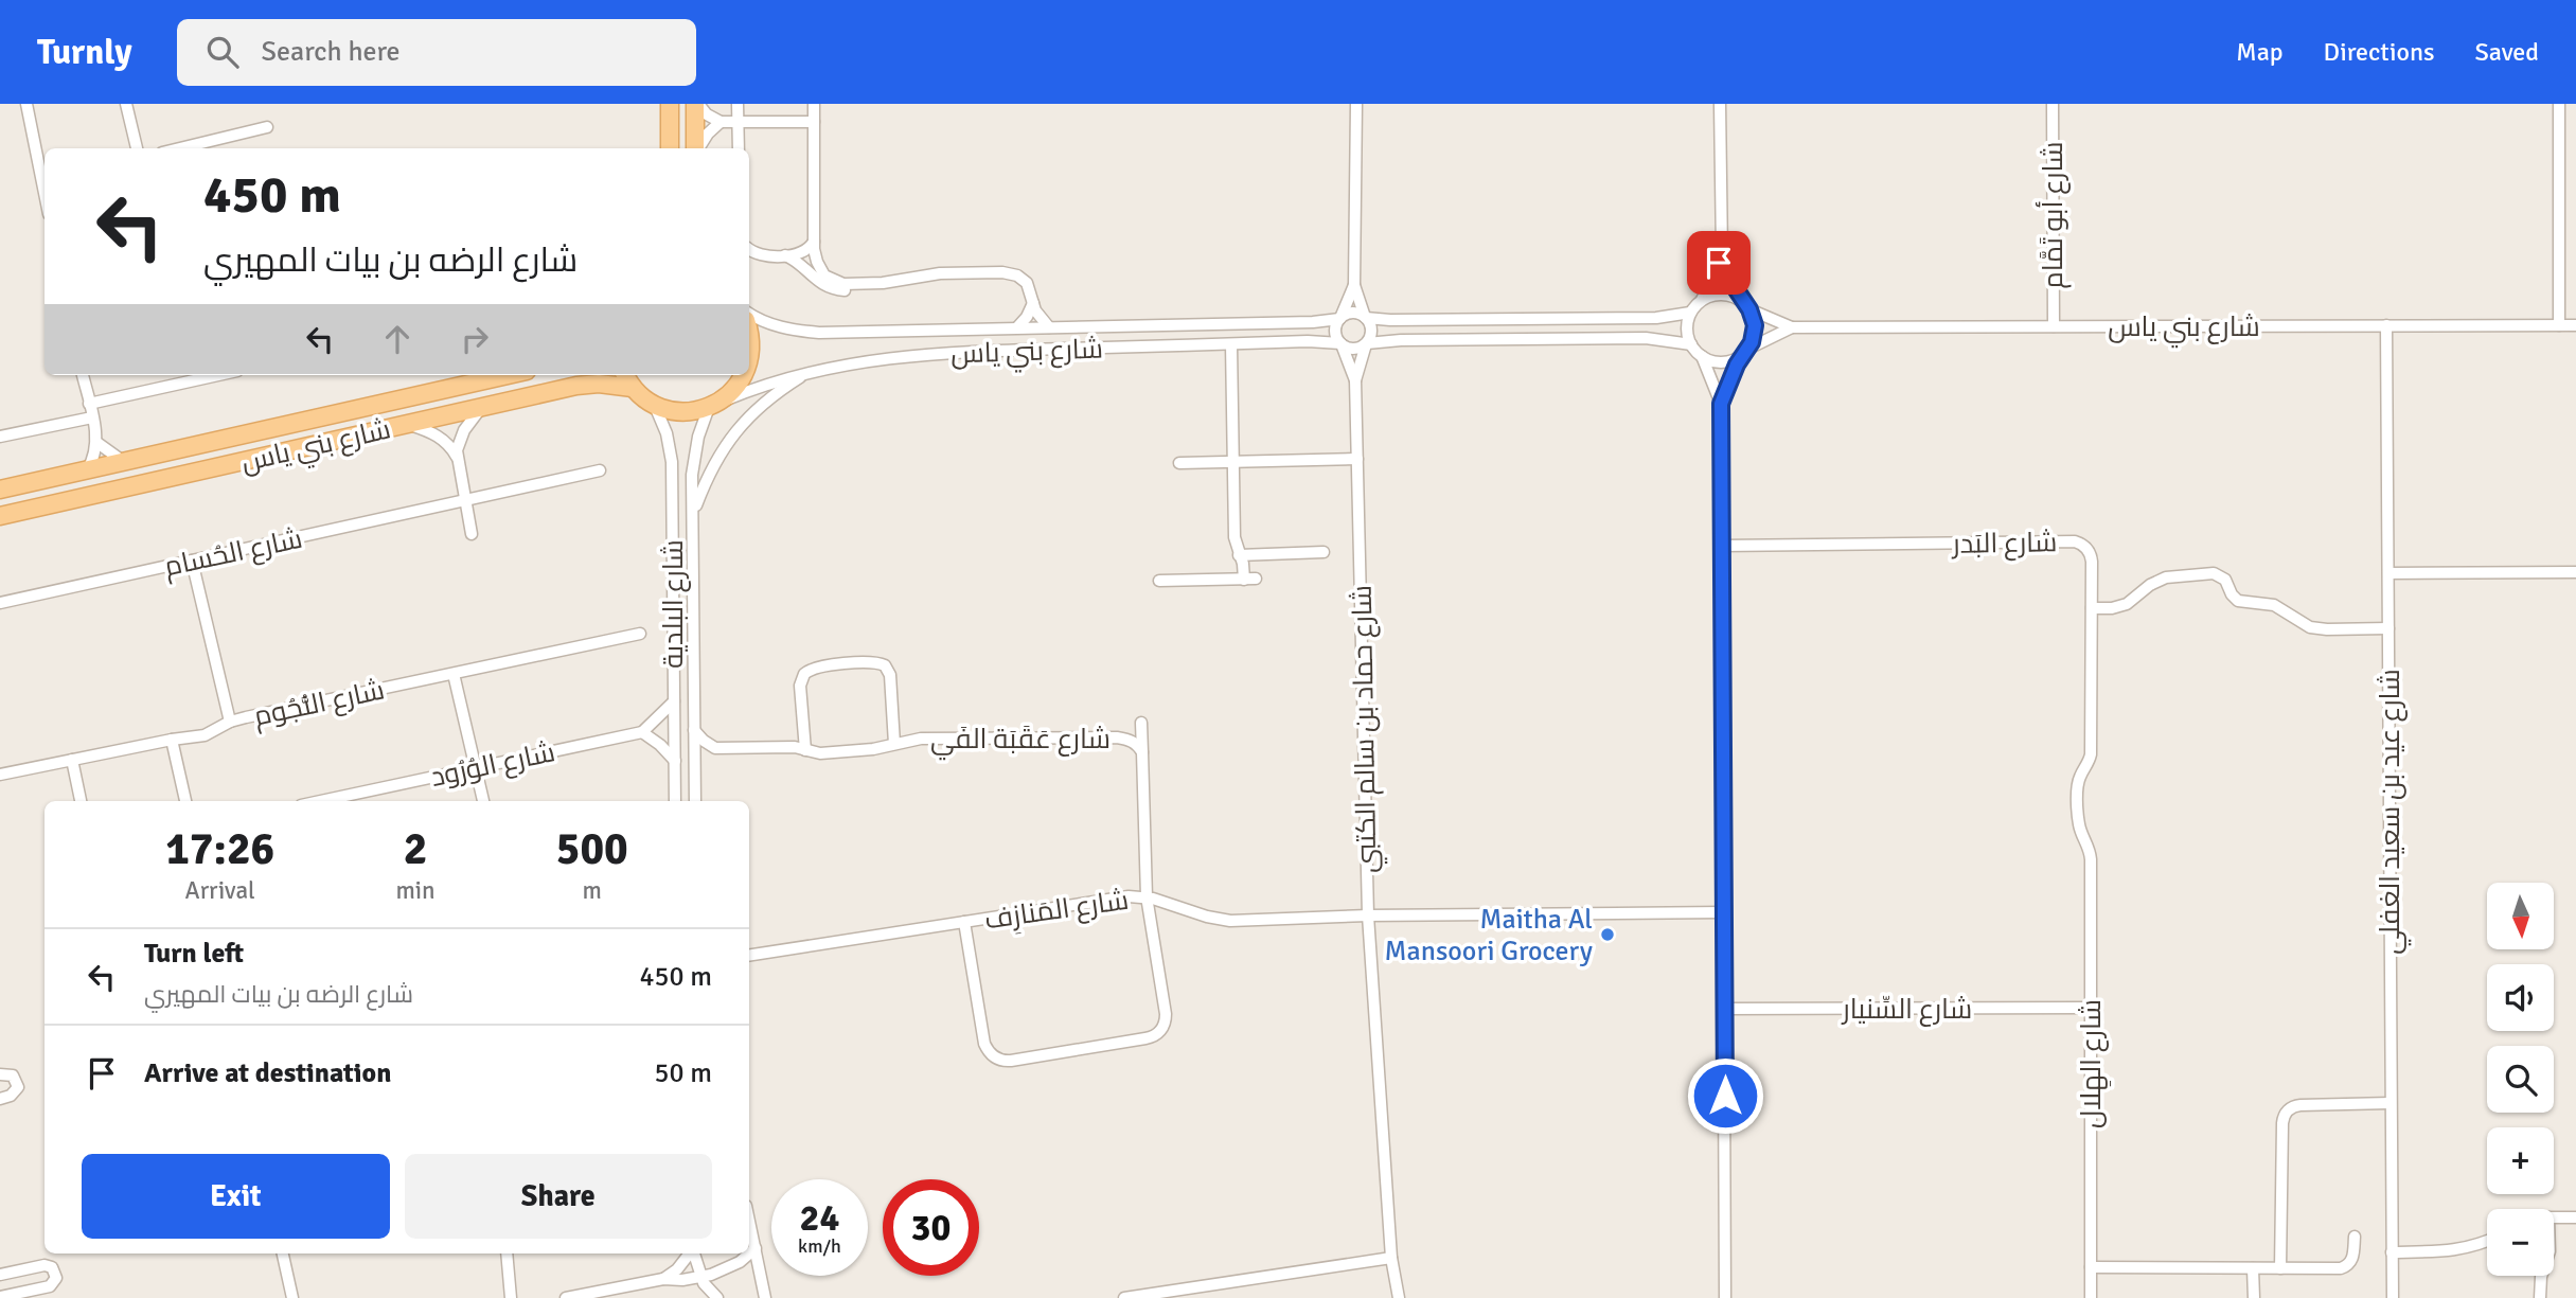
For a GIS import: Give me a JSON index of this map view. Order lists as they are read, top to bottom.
{
  "streets": {
    "main road": ["شارع بني ياس"],
    "street": [
      "شارع أبو تَمَّام",
      "شارع البَدر",
      "شارع الحُسام",
      "شارع البلدية",
      "شارع النُّجُوم",
      "شارع حماد بن سالم الكتبي",
      "شارع عَقَبَة الفَي",
      "شارع الوُرُود",
      "شارع عيد بن سعيد الغفلي",
      "شارع المَنازِف",
      "شارع السِّنيار",
      "شارع الهِلال"
    ]
  },
  "crossings": [
    ["شارع أبو تَمَّام", "شارع بني ياس"],
    ["شارع بني ياس", "شارع البلدية"],
    ["شارع بني ياس", "شارع حماد بن سالم الكتبي"],
    ["شارع بني ياس", "شارع عيد بن سعيد الغفلي"],
    ["شارع البَدر", "شارع الهِلال"],
    ["شارع حماد بن سالم الكتبي", "شارع المَنازِف"],
    ["شارع عَقَبَة الفَي", "شارع المَنازِف"],
    ["شارع السِّنيار", "شارع الهِلال"]
  ],
  "places": ["Maitha Al Mansoori Grocery"],
  "north": "bottom",
  "page": {
    "header": "Turnly",
    "search": "Search here",
    "nav": ["Map", "Directions", "Saved"],
    "turn": ["450 m", "شارع الرضه بن بيات المهيري"],
    "eta": [
      "17:26",
      "Arrival",
      "2",
      "min",
      "500",
      "m"
    ],
    "map_buttons": ["+", "−"],
    "list": [
      {
        "name": "Turn left",
        "note": "شارع الرضه بن بيات المهيري",
        "value": "450 m"
      },
      {
        "name": "Arrive at destination",
        "value": "50 m"
      }
    ],
    "buttons": ["Exit", "Share"],
    "speed": "24 km/h",
    "limit": "30"
  }
}
